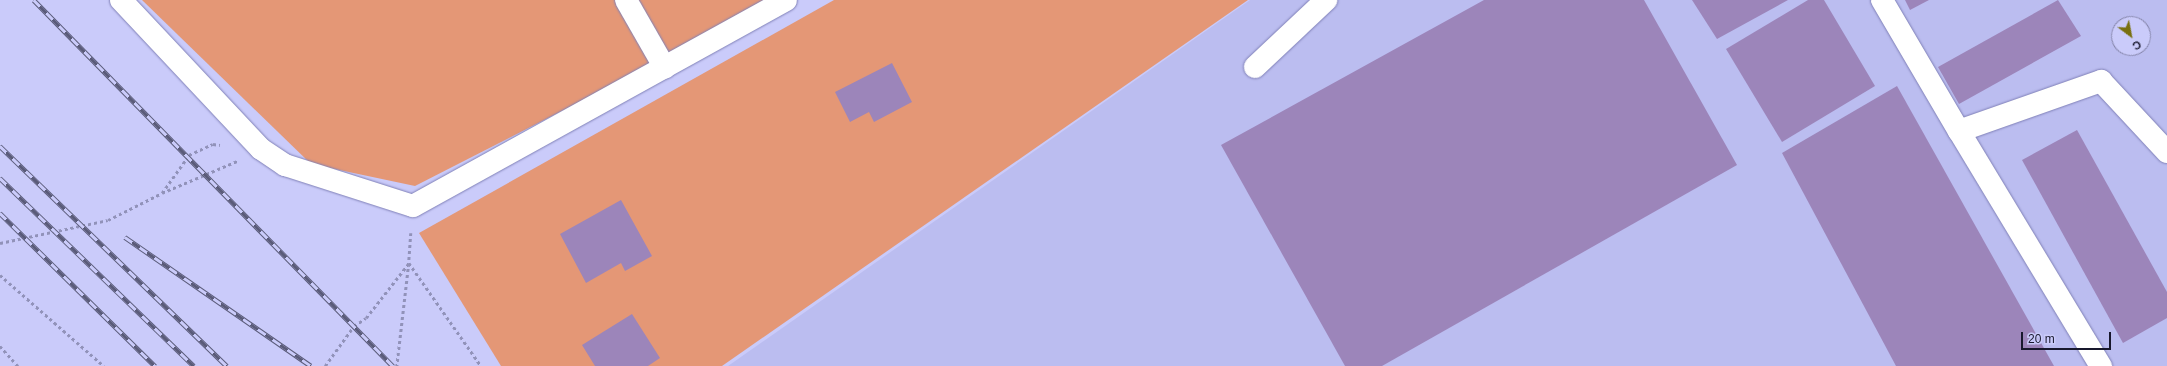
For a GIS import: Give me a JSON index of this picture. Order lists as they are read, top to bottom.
{
  "scale_bar": "20 m",
  "north": "bottom right"
}
